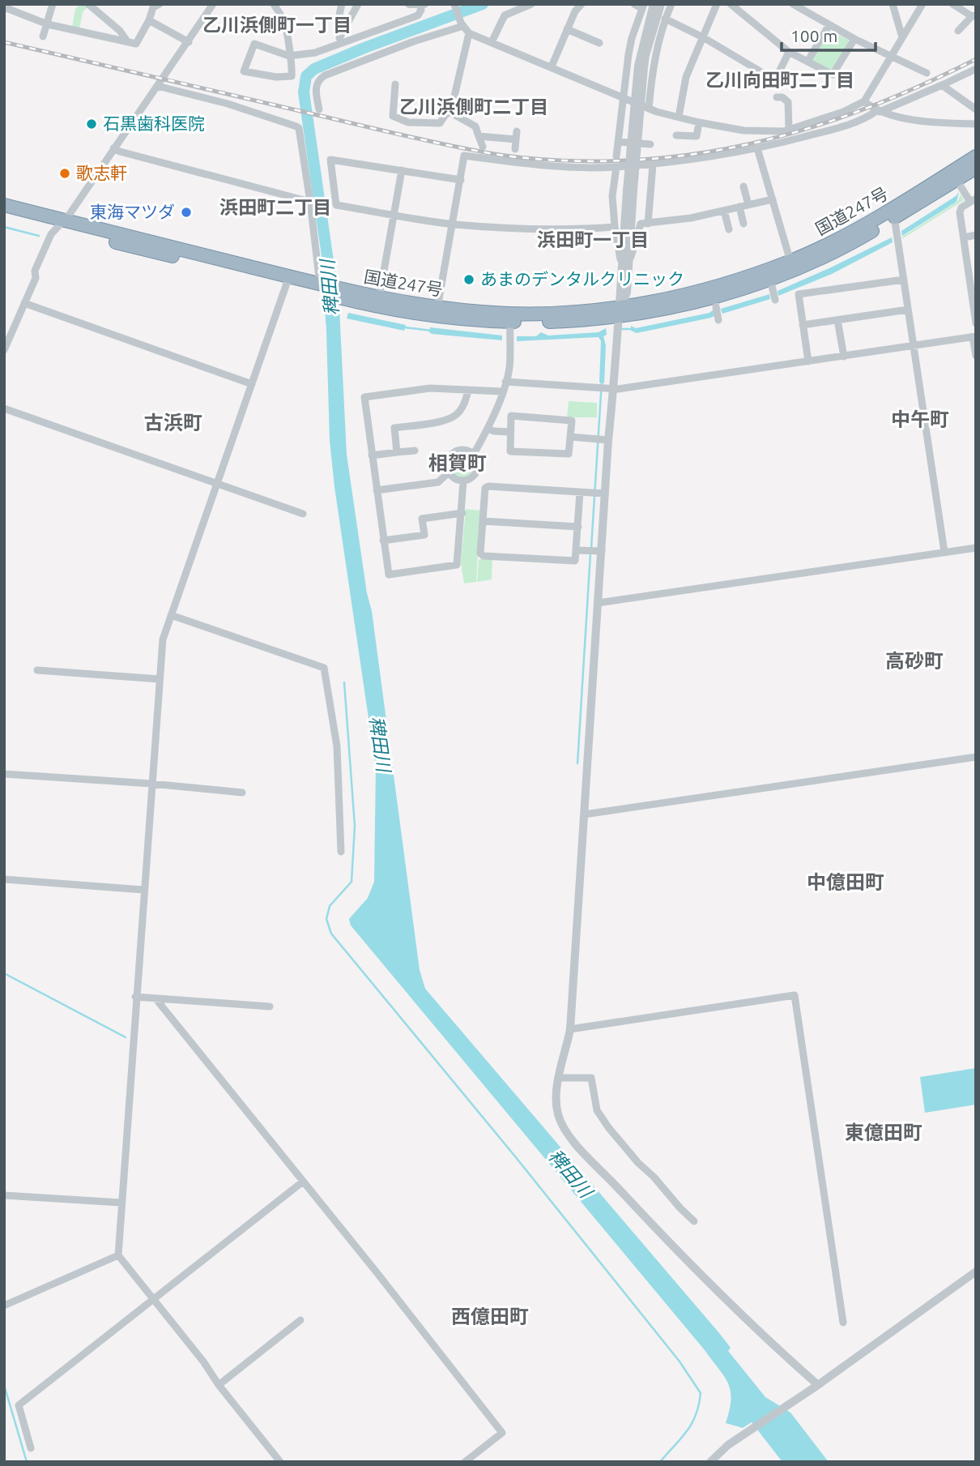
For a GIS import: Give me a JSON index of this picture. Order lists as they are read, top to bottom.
{
  "streets": {
    "highway": ["国道247号"]
  },
  "districts": [
    "乙川浜側町一丁目",
    "乙川向田町二丁目",
    "乙川浜側町二丁目",
    "浜田町二丁目",
    "浜田町一丁目",
    "中午町",
    "古浜町",
    "相賀町",
    "高砂町",
    "中億田町",
    "東億田町",
    "西億田町"
  ],
  "water": ["稗田川"],
  "places": [
    "石黒歯科医院",
    "歌志軒",
    "東海マツダ",
    "あまのデンタルクリニック"
  ],
  "scale_bar": "100 m"
}
